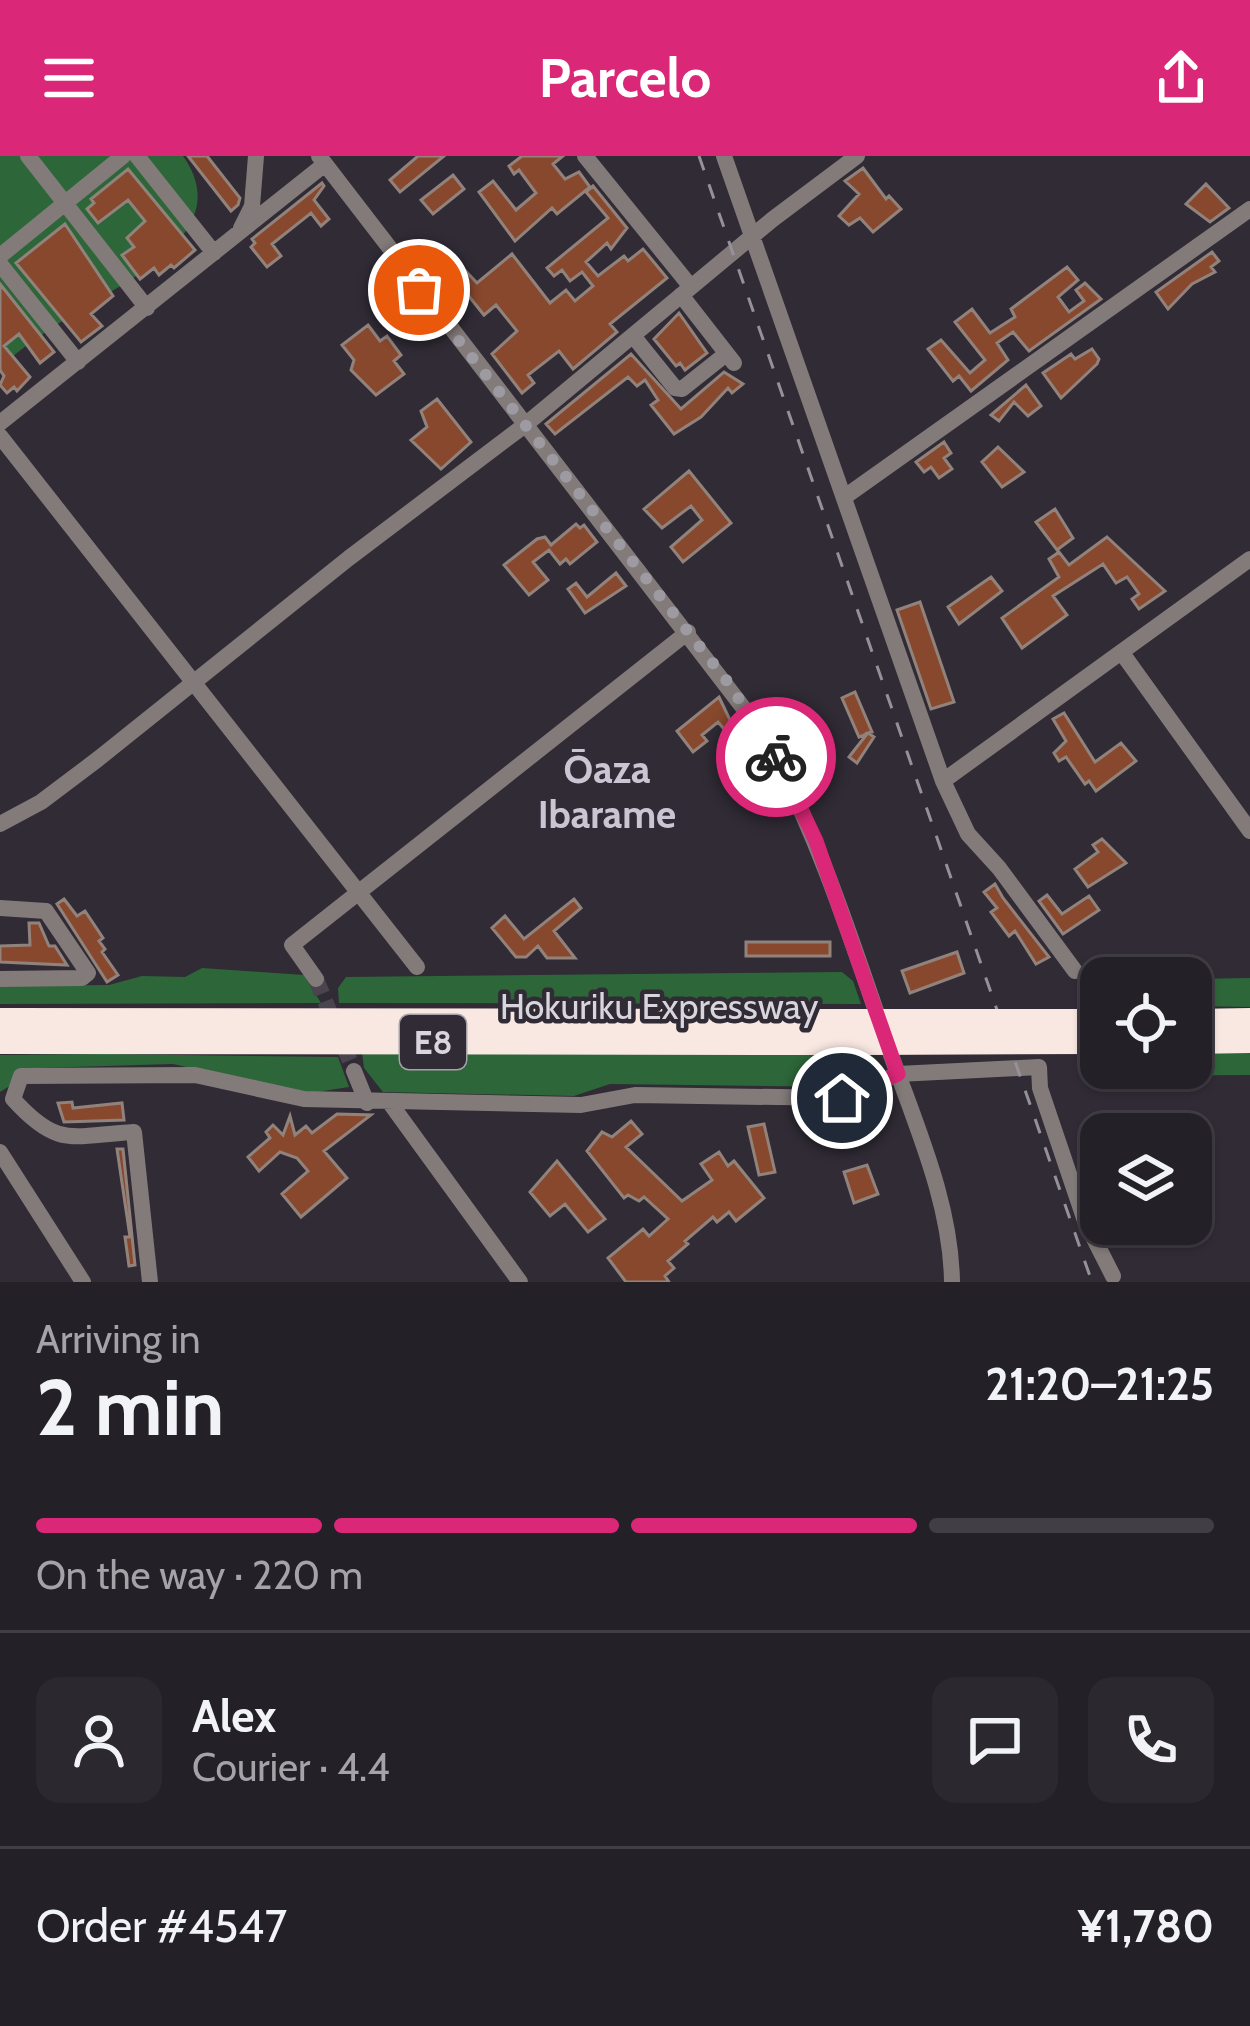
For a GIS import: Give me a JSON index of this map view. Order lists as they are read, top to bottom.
{
  "streets": {
    "highway": ["Hokuriku Expressway", "E8"]
  },
  "districts": ["Ōaza Ibarame"],
  "page": {
    "header": "Parcelo",
    "heading": ["2 min", "Arriving in", "21:20–21:25"],
    "panel": [
      "Alex",
      "Courier · 4.4",
      "Order #4547",
      "¥1,780"
    ],
    "bar": "On the way · 220 m"
  }
}
